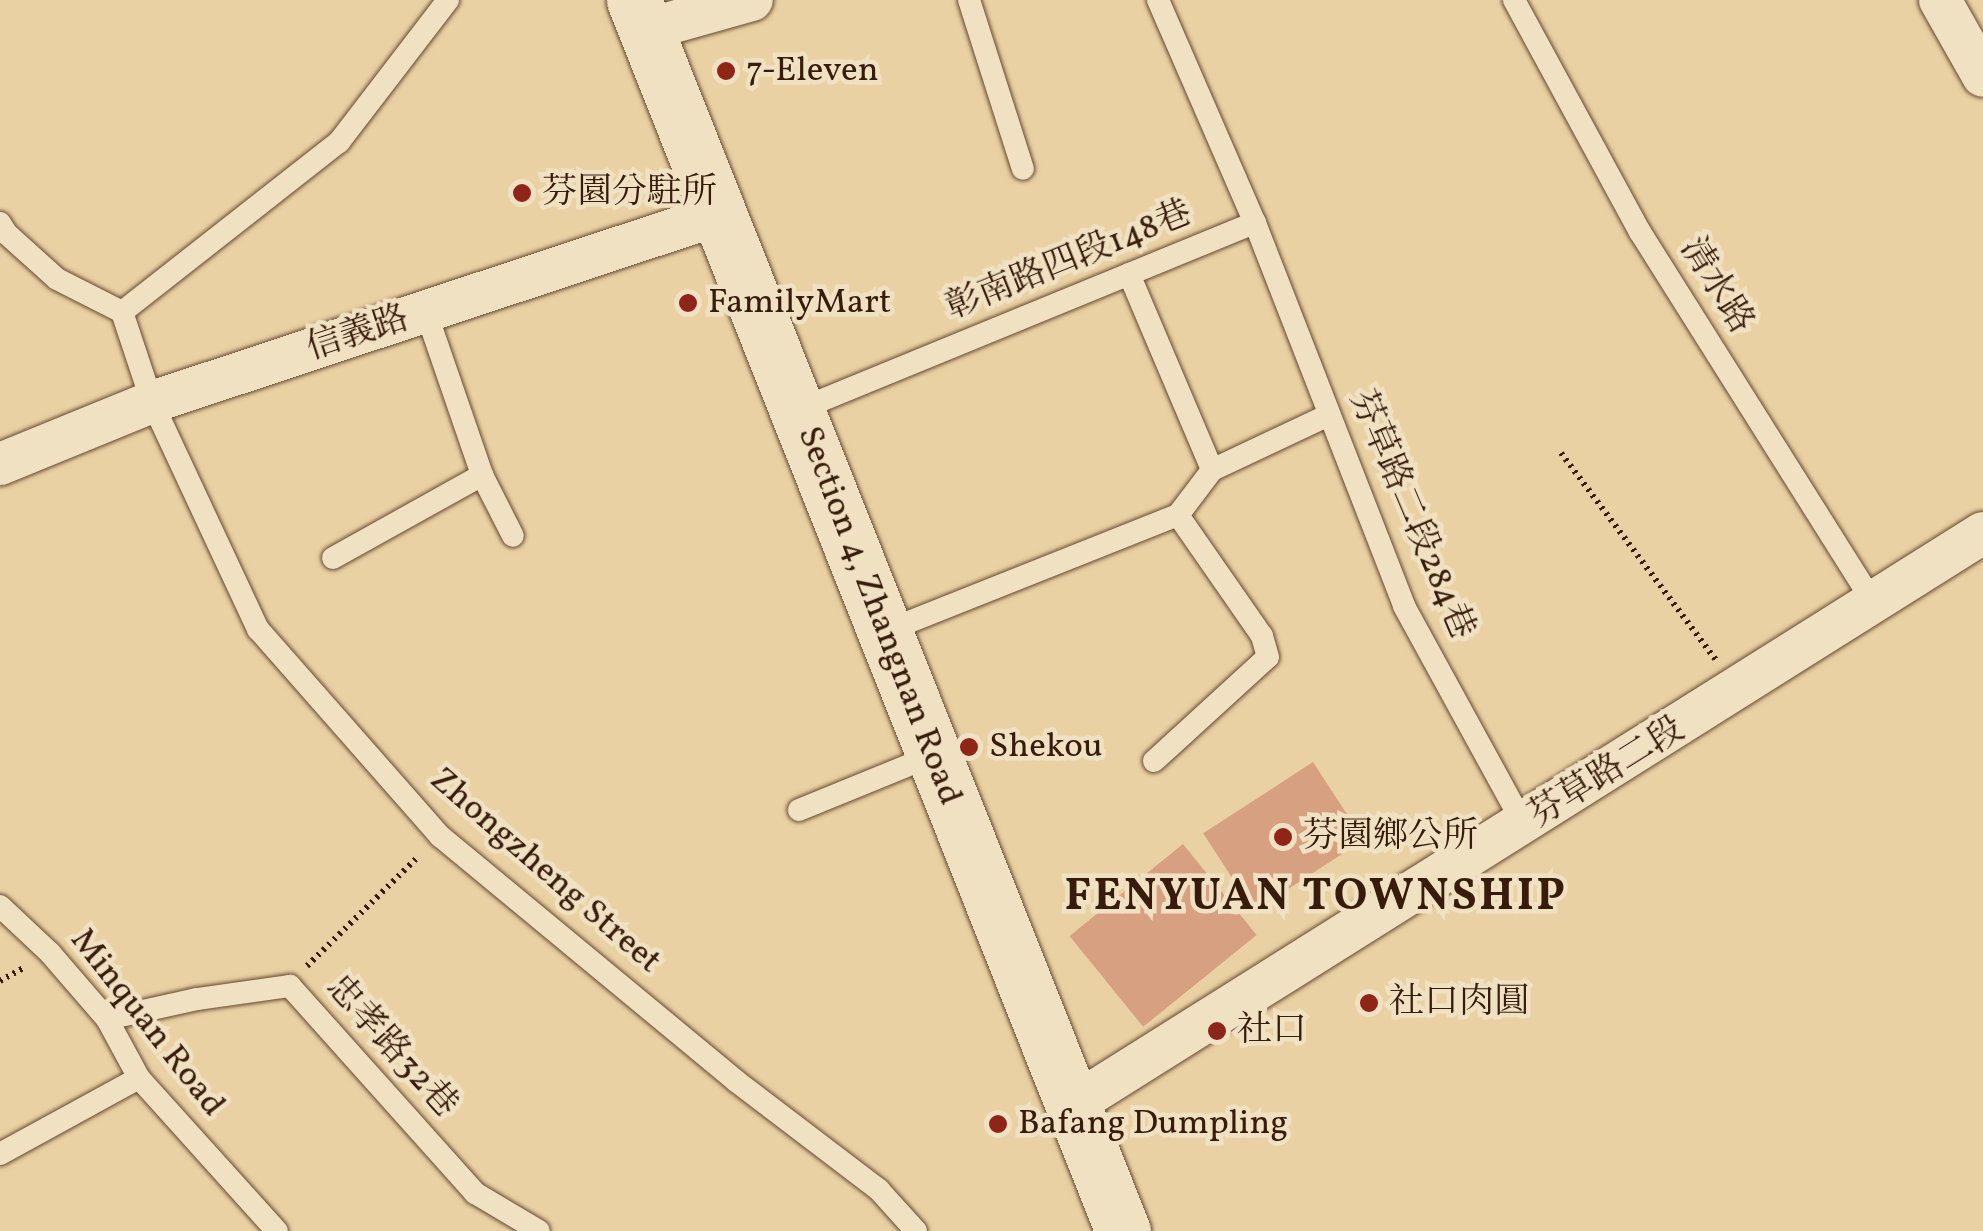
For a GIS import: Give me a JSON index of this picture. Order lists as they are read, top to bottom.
{
  "streets": {
    "street": ["信義路", "Section 4, Zhangnan Road", "芬草路二段"],
    "lane": [
      "彰南路四段148巷",
      "清水路",
      "芬草路二段284巷",
      "Zhongzheng Street",
      "Minquan Road",
      "忠孝路32巷"
    ]
  },
  "crossings": [
    ["彰南路四段148巷", "芬草路二段284巷"],
    ["彰南路四段148巷", "Section 4, Zhangnan Road"],
    ["清水路", "芬草路二段"],
    ["信義路", "Section 4, Zhangnan Road"],
    ["信義路", "Zhongzheng Street"],
    ["芬草路二段284巷", "芬草路二段"],
    ["Section 4, Zhangnan Road", "芬草路二段"],
    ["Minquan Road", "忠孝路32巷"]
  ],
  "districts": ["FENYUAN TOWNSHIP"],
  "places": [
    "7-Eleven",
    "芬園分駐所",
    "FamilyMart",
    "Shekou",
    "芬園鄉公所",
    "社口肉圓",
    "社口",
    "Bafang Dumpling"
  ]
}
